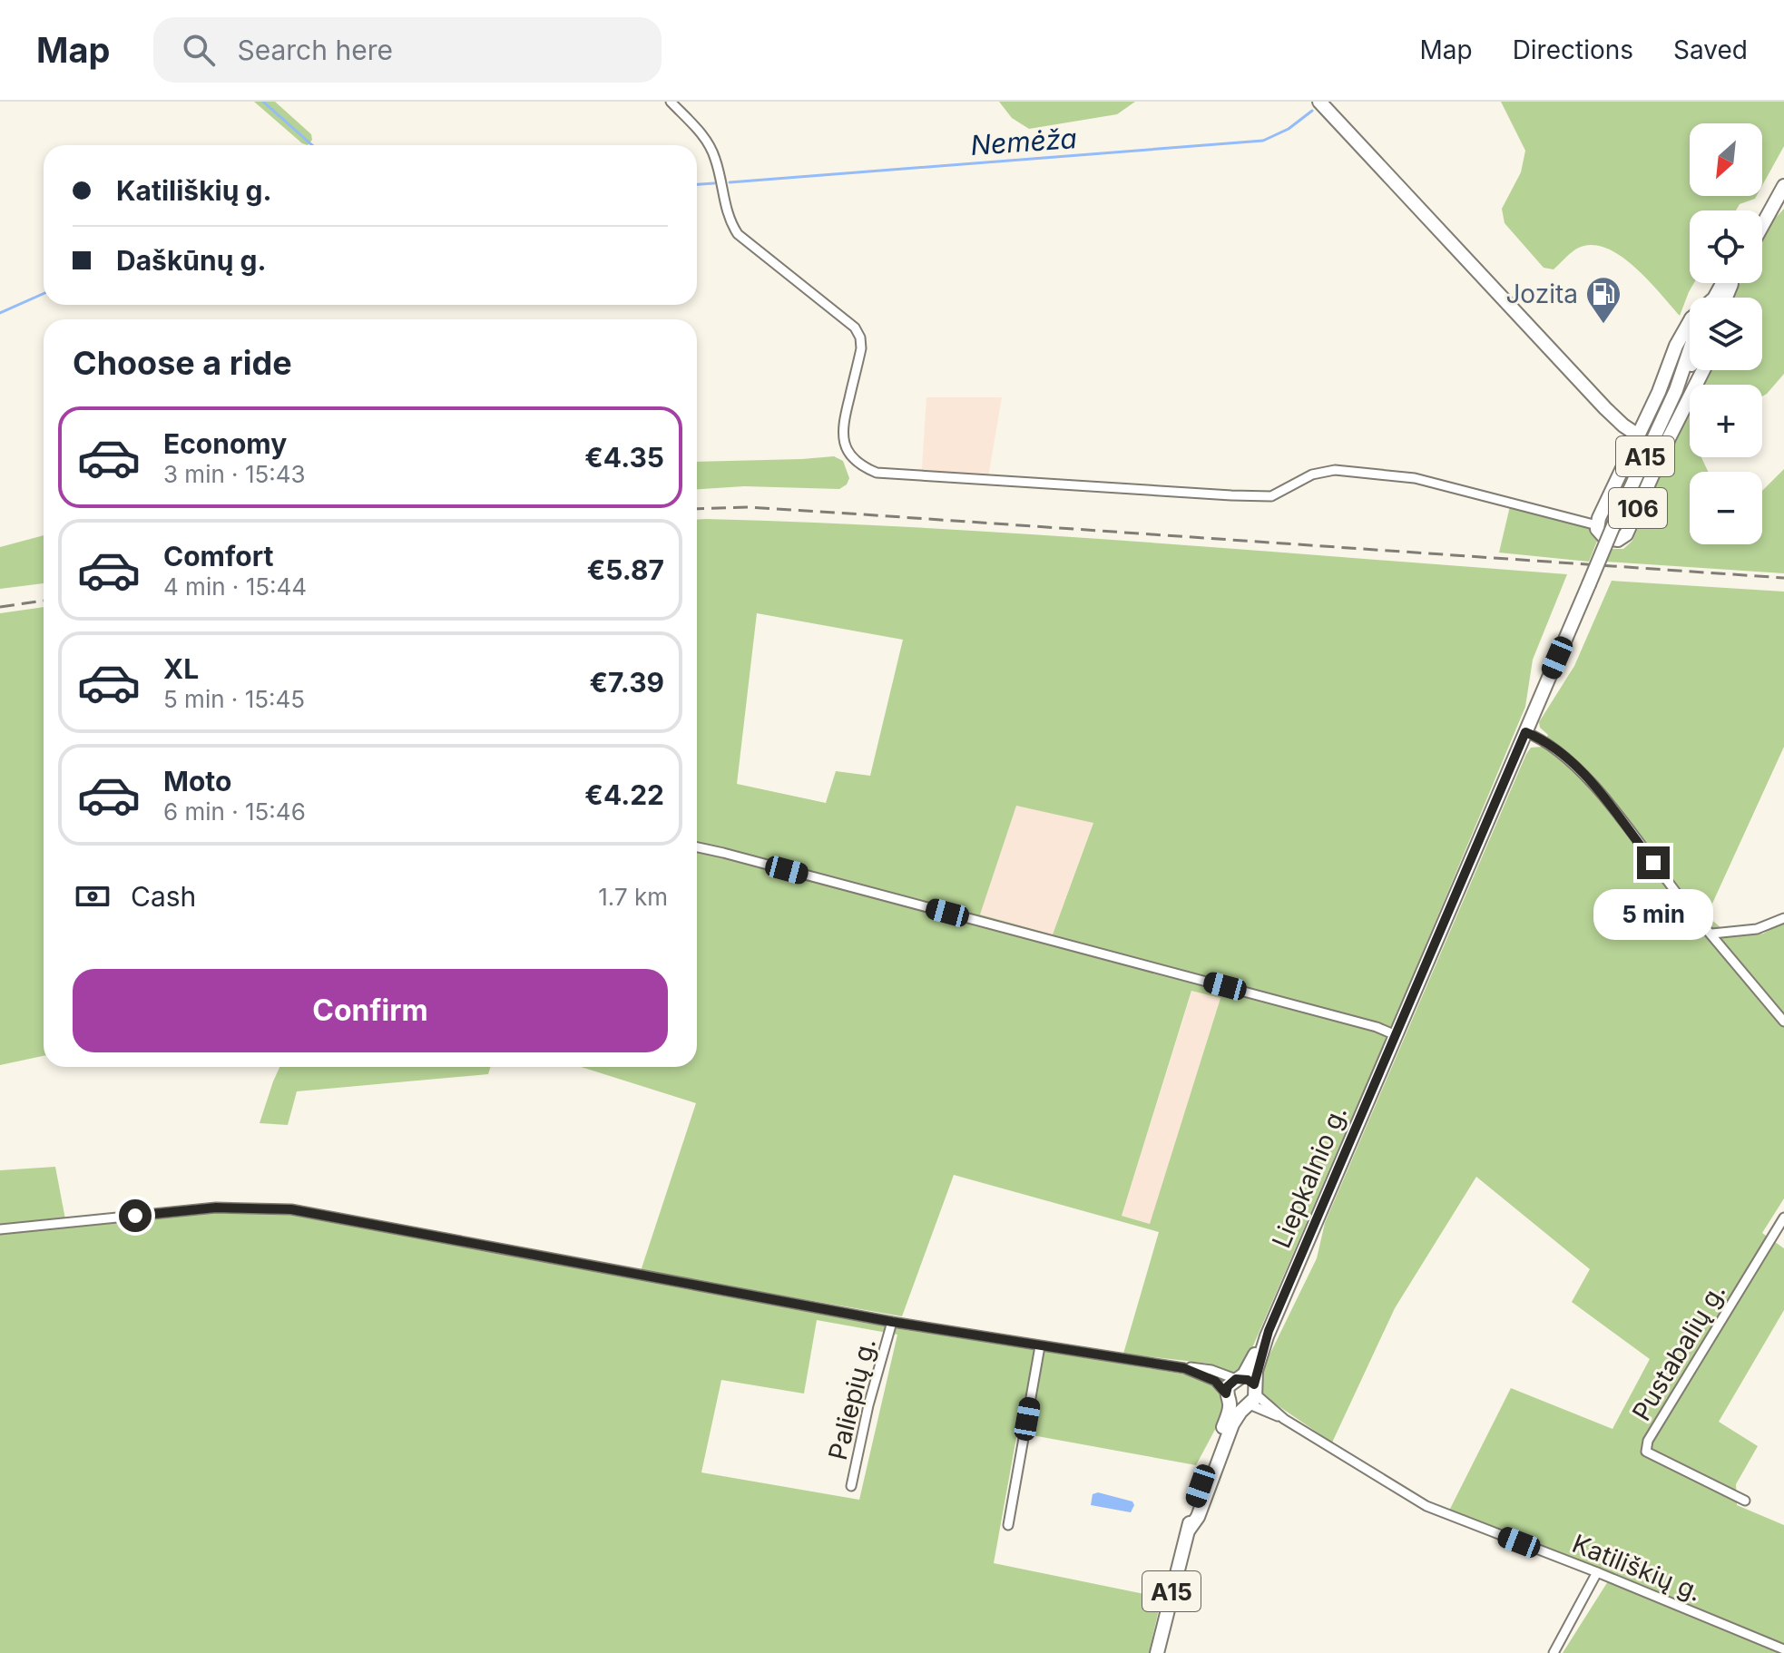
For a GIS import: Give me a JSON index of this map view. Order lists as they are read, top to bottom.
{
  "streets": {
    "main road": ["A15", "106", "Liepkalnio g."],
    "street": ["Pustabalių g.", "Paliepių g.", "Katiliškių g."]
  },
  "crossings": [
    ["A15", "Liepkalnio g."],
    ["Liepkalnio g.", "Katiliškių g."]
  ],
  "water": ["Nemėža"],
  "places": {
    "fuel station": ["Jozita"]
  },
  "north": "bottom left",
  "page": {
    "header": "Map",
    "search": "Search here",
    "nav": ["Map", "Directions", "Saved"],
    "map_buttons": ["+", "−"],
    "banner": ["Katiliškių g.", "Daškūnų g."],
    "heading": "Choose a ride",
    "list": [
      {
        "name": "Economy",
        "note": "3 min · 15:43",
        "value": "€4.35"
      },
      {
        "name": "Comfort",
        "note": "4 min · 15:44",
        "value": "€5.87"
      },
      {
        "name": "XL",
        "note": "5 min · 15:45",
        "value": "€7.39"
      },
      {
        "name": "Moto",
        "note": "6 min · 15:46",
        "value": "€4.22"
      }
    ],
    "pay": ["Cash", "1.7 km"],
    "bubble": "5 min",
    "buttons": "Confirm"
  }
}
